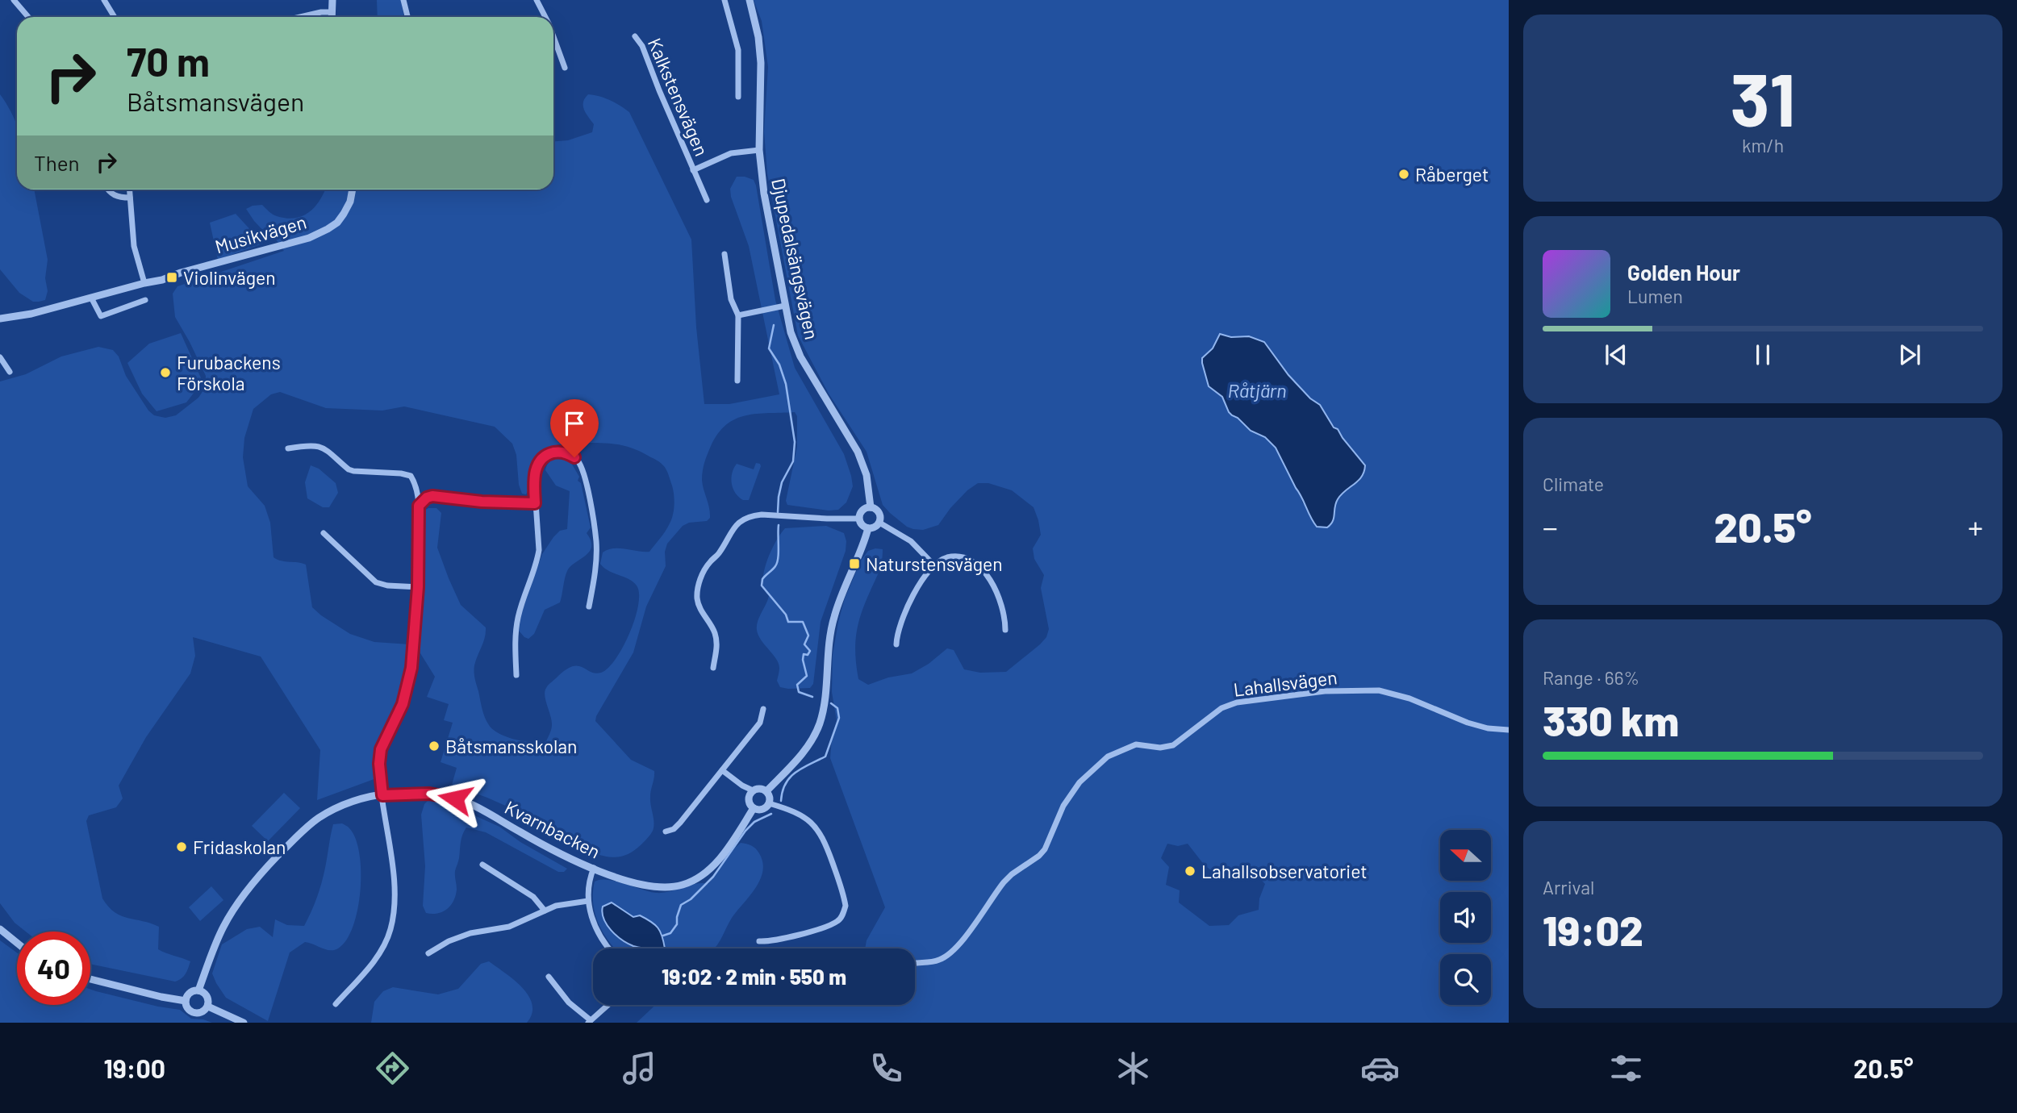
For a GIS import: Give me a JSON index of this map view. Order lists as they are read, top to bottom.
{
  "streets": {
    "street": [
      "Kalkstensvägen",
      "Musikvägen",
      "Djupedalsängsvägen",
      "Lahallsvägen",
      "Kvarnbacken"
    ]
  },
  "crossings": [
    ["Kalkstensvägen", "Djupedalsängsvägen"]
  ],
  "water": ["Råtjärn"],
  "places": {
    "other": [
      "Råberget",
      "Furubackens Förskola",
      "Båtsmansskolan",
      "Fridaskolan",
      "Lahallsobservatoriet"
    ],
    "transit": ["Violinvägen", "Naturstensvägen"]
  },
  "north": "left",
  "page": {
    "tile": [
      ["31", "km/h"],
      "Climate",
      ["Range · 66%", "330 km"],
      ["Arrival", "19:02"]
    ],
    "turn": ["70 m", "Båtsmansvägen"],
    "then": "Then",
    "song": ["Golden Hour", "Lumen"],
    "heat": ["−", "20.5°", "+"],
    "limit": "40",
    "trip": "19:02 · 2 min · 550 m",
    "tabs": ["19:00", "20.5°"]
  }
}
